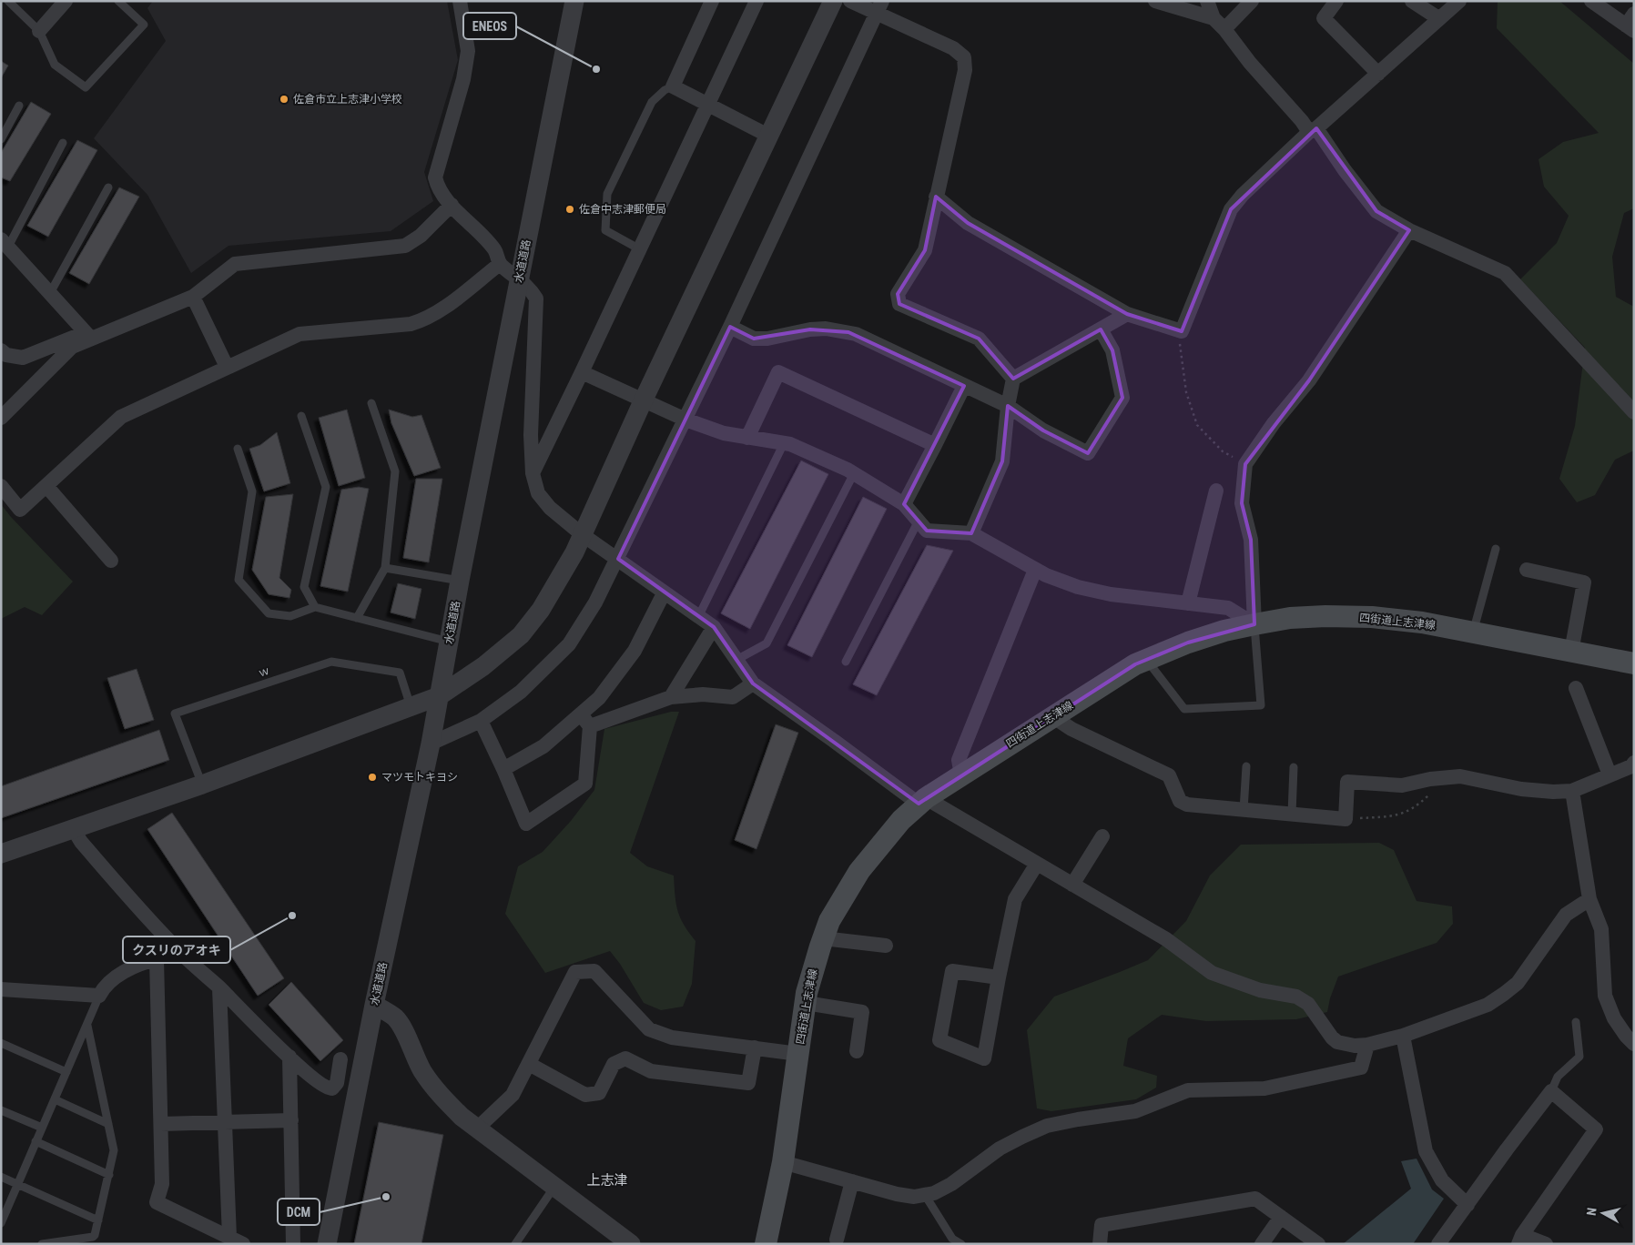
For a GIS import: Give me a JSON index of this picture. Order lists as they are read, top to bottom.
{
  "streets": {
    "main road": ["四街道上志津線"],
    "street": ["水道道路"],
    "lane": ["ｗ"]
  },
  "districts": ["上志津"],
  "places": [
    "ENEOS",
    "佐倉市立上志津小学校",
    "佐倉中志津郵便局",
    "マツモトキヨシ",
    "クスリのアオキ",
    "DCM"
  ],
  "north": "left"
}
